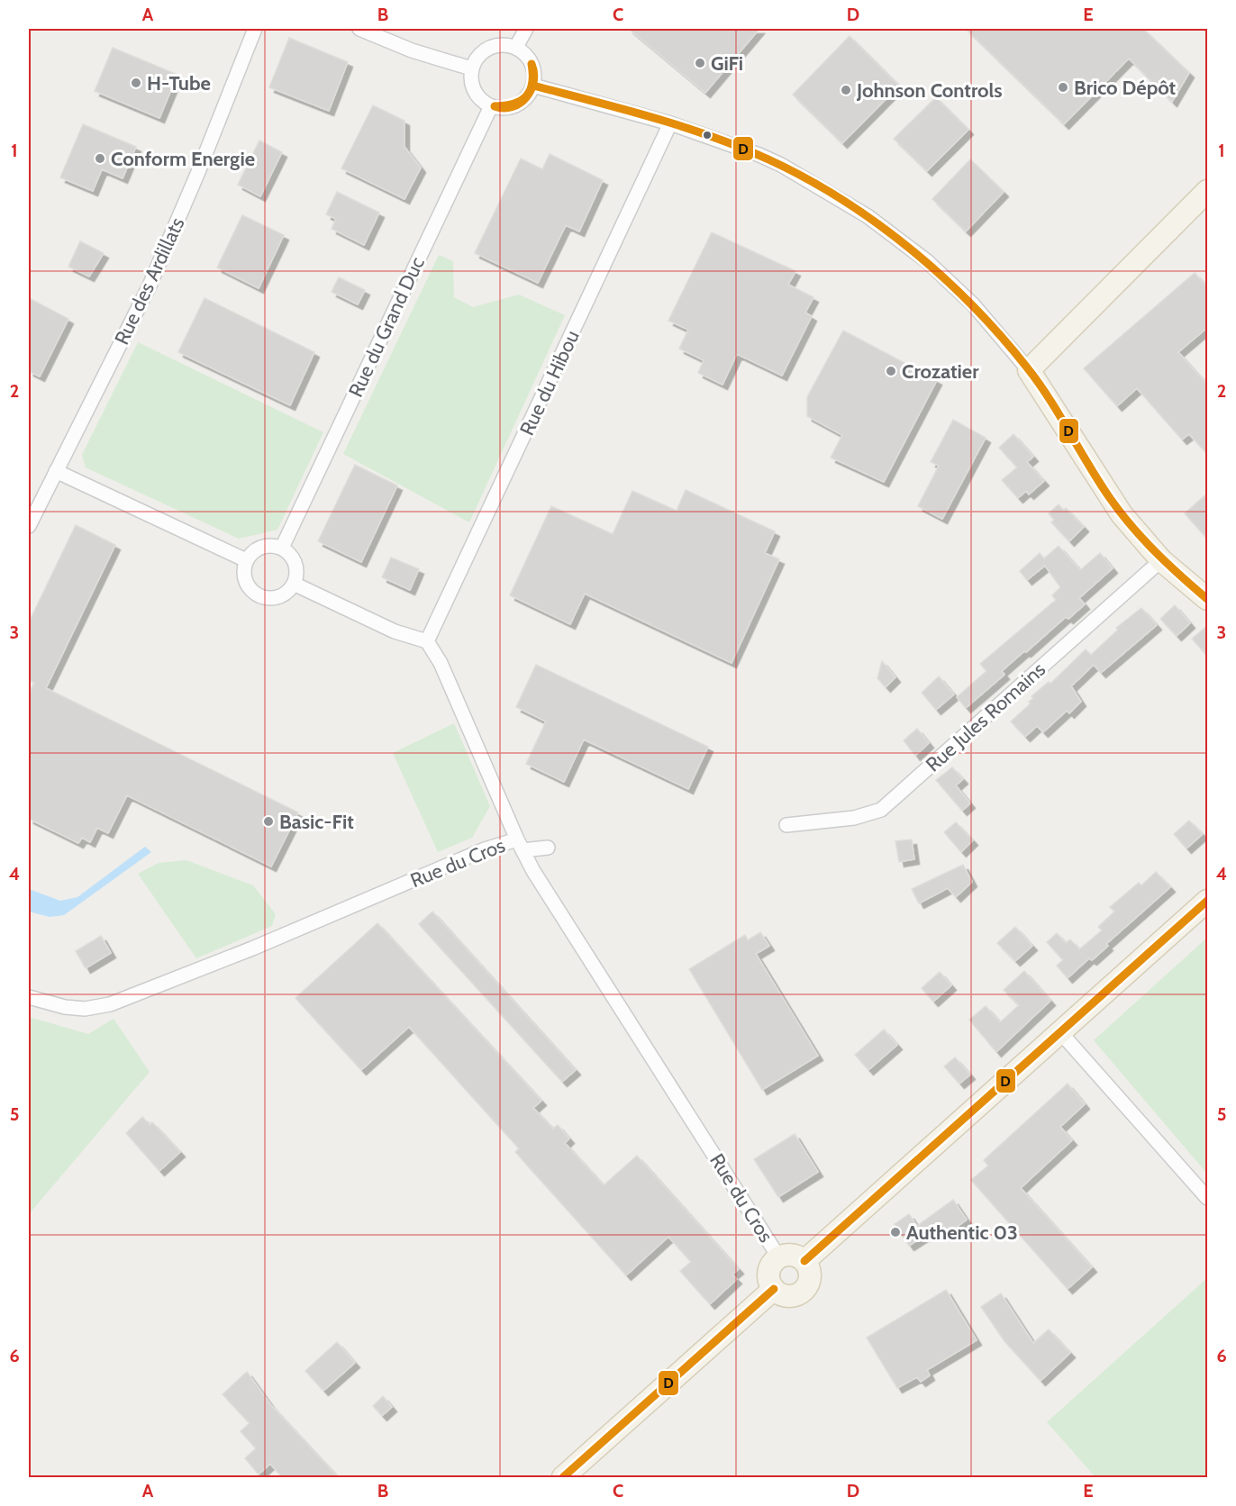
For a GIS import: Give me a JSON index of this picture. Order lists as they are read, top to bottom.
{
  "streets": {
    "street": [
      "Rue des Ardillats",
      "Rue du Grand Duc",
      "Rue du Hibou",
      "Rue Jules Romains",
      "Rue du Cros"
    ]
  },
  "places": [
    "GiFi",
    "H-Tube",
    "Brico Dépôt",
    "Johnson Controls",
    "Conform Energie",
    "Crozatier",
    "Basic-Fit",
    "Authentic 03"
  ],
  "lines": ["transit line D"],
  "grid": {
    "columns": [
      "A",
      "B",
      "C",
      "D",
      "E"
    ],
    "rows": [
      "1",
      "2",
      "3",
      "4",
      "5",
      "6"
    ]
  }
}
